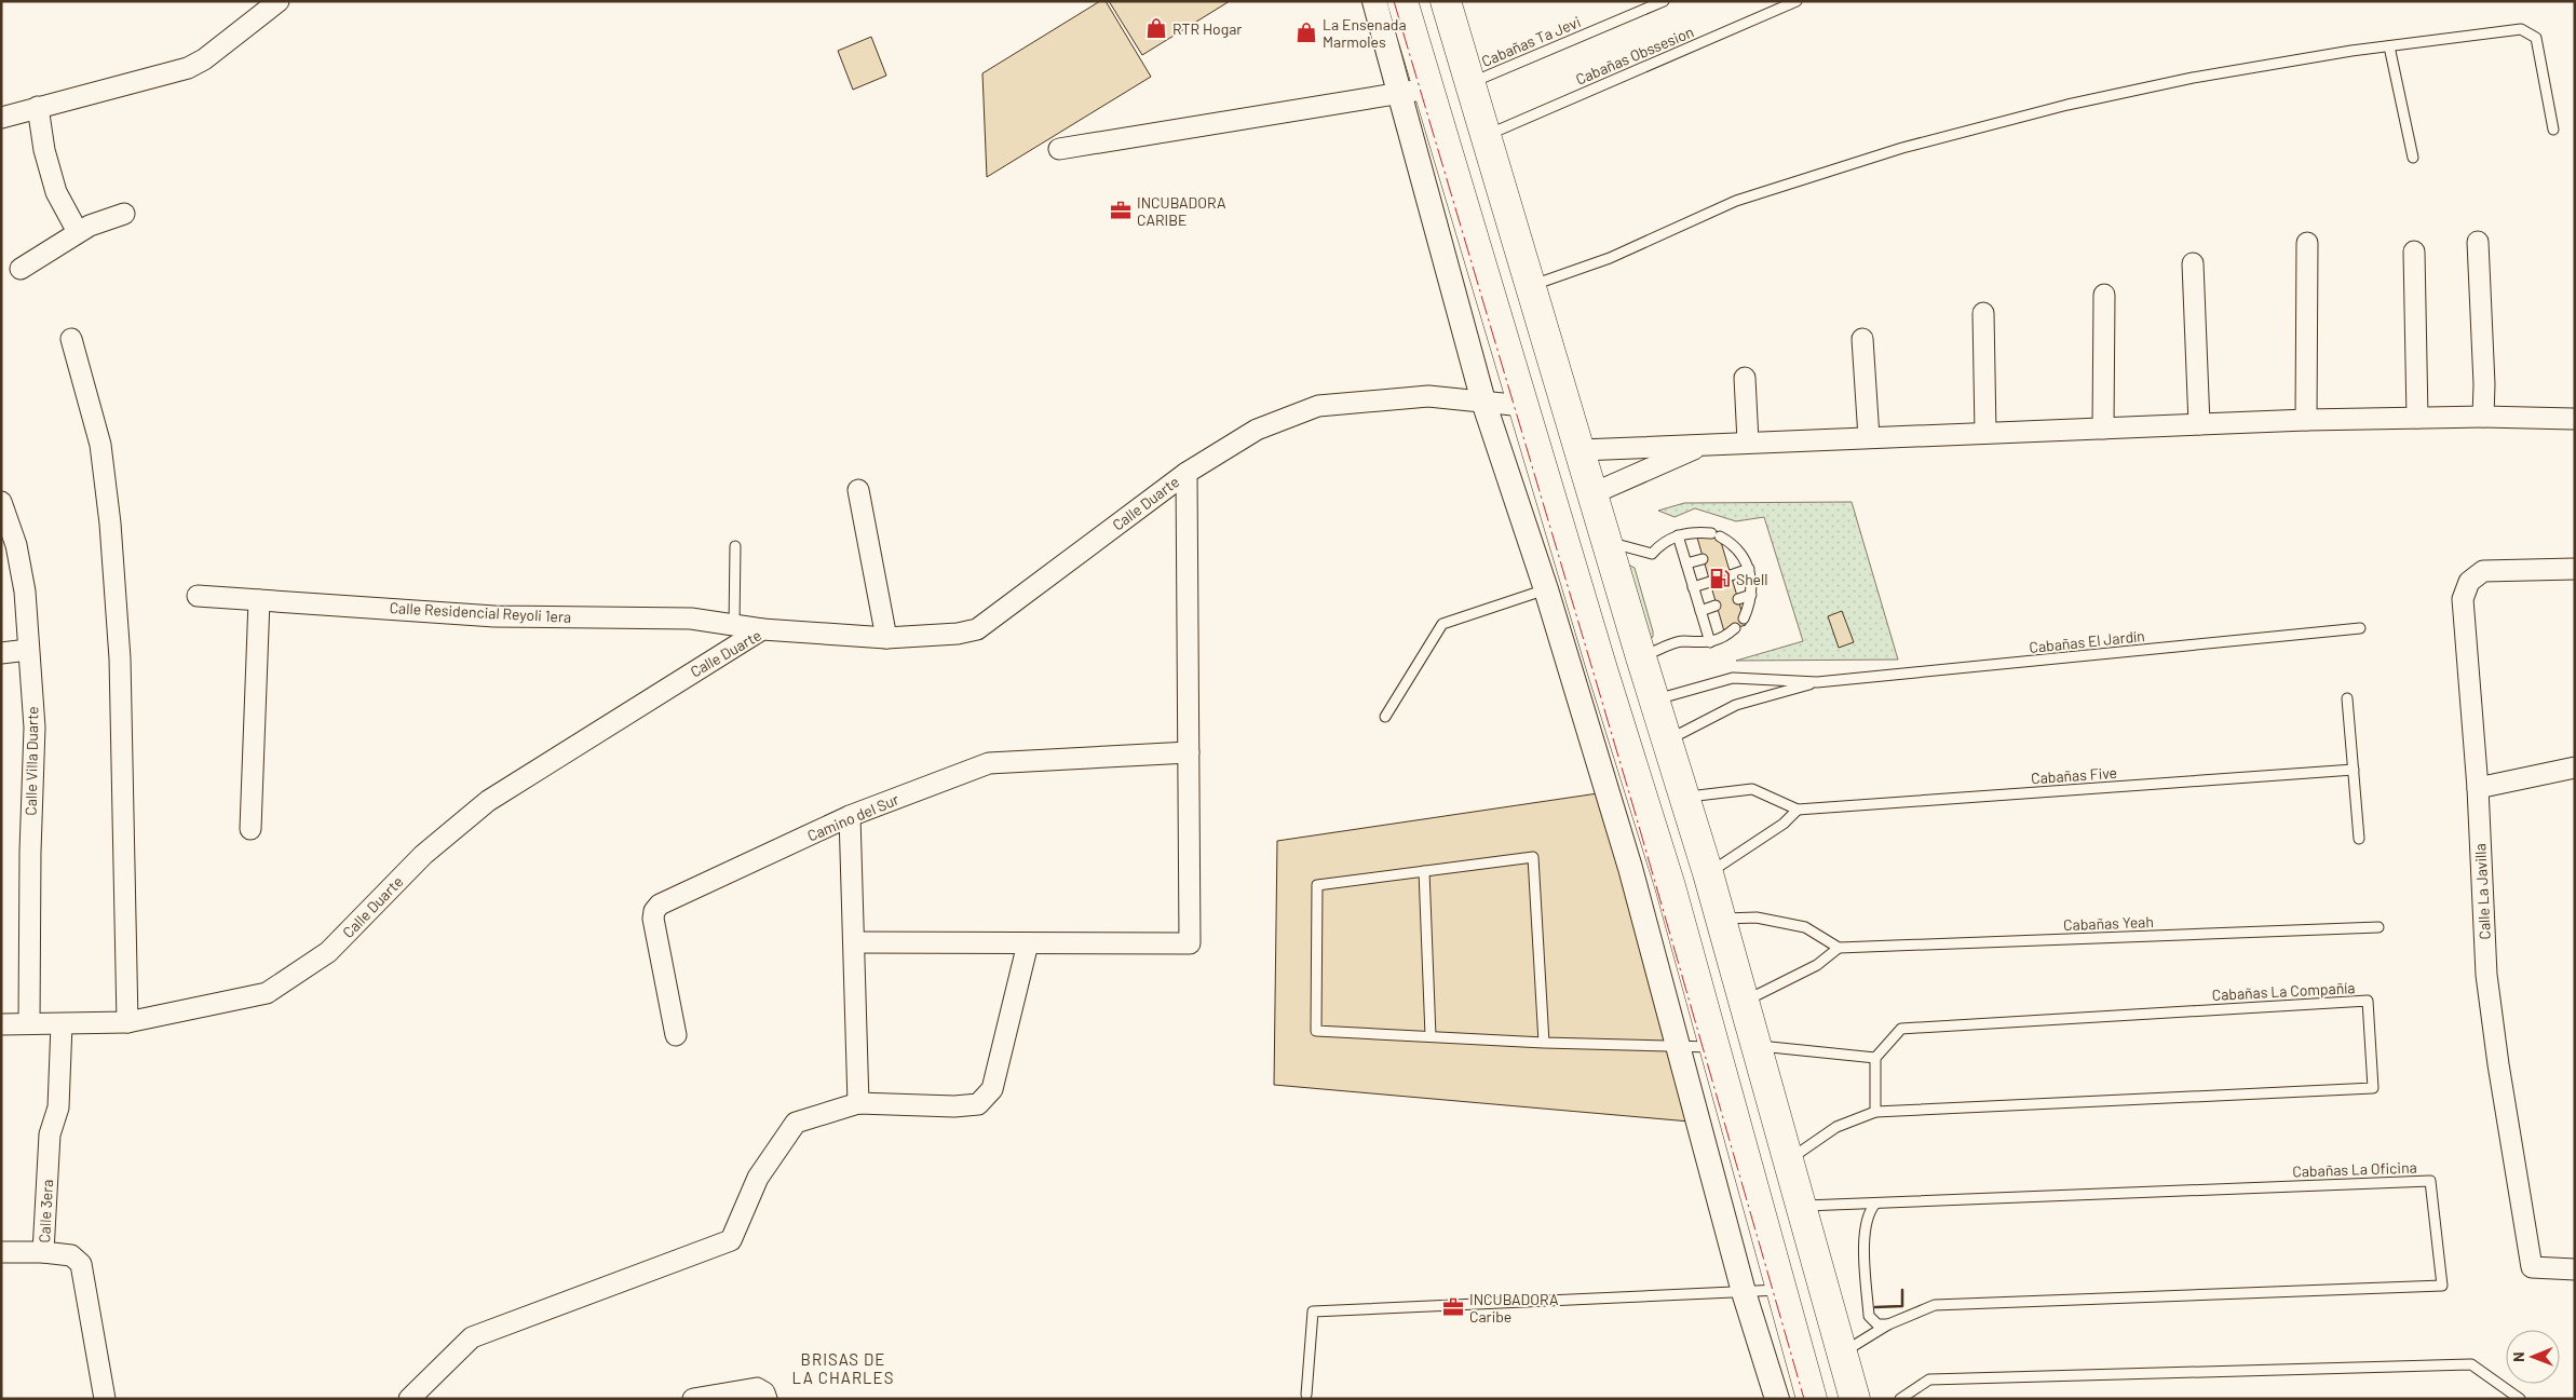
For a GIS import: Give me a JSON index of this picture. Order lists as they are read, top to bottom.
{
  "streets": {
    "street": [
      "Calle Duarte",
      "Calle Residencial Reyoli 1era",
      "Calle Villa Duarte",
      "Camino del Sur",
      "Calle La Javilla",
      "Calle 3era"
    ],
    "lane": [
      "Cabañas Ta Jevi",
      "Cabañas Obssesion",
      "Cabañas El Jardín",
      "Cabañas Five",
      "Cabañas Yeah",
      "Cabañas La Compañía",
      "Cabañas La Oficina"
    ]
  },
  "crossings": [
    ["Calle Duarte", "Calle Residencial Reyoli 1era"],
    ["Calle Duarte", "Calle Villa Duarte"],
    ["Calle Duarte", "Calle 3era"]
  ],
  "districts": ["BRISAS DE LA CHARLES"],
  "places": {
    "shop": ["RTR Hogar", "La Ensenada Marmoles"],
    "office": ["INCUBADORA CARIBE", "INCUBADORA Caribe"],
    "fuel station": ["Shell"]
  },
  "north": "left"
}
